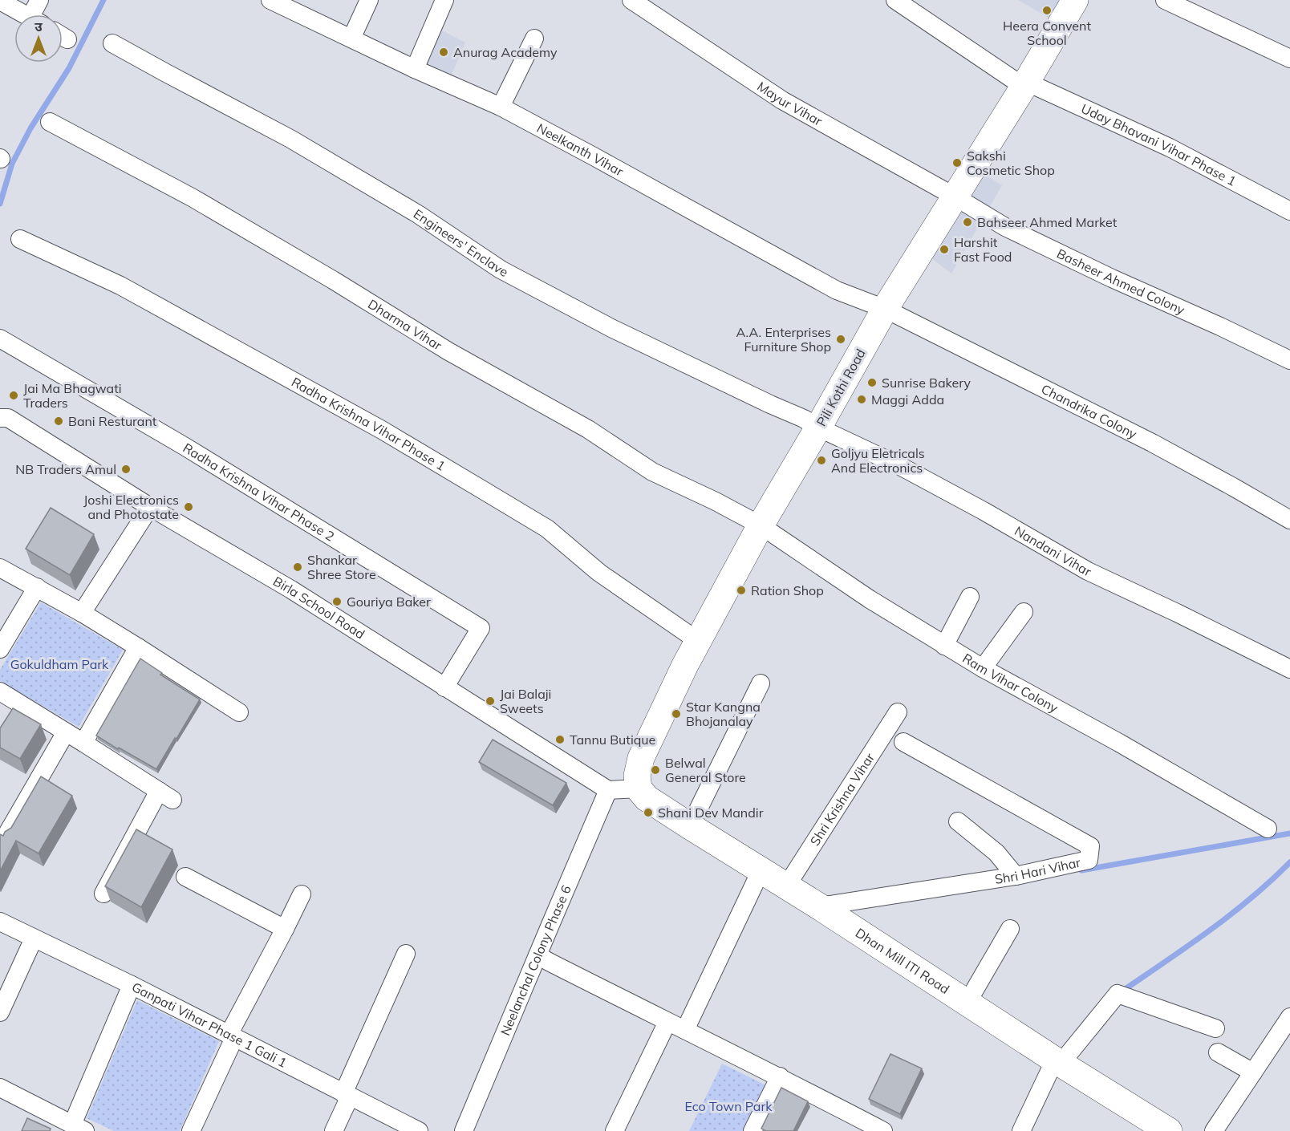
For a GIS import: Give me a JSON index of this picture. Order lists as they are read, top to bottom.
{
  "streets": {
    "street": [
      "Mayur Vihar",
      "Uday Bhavani Vihar Phase 1",
      "Neelkanth Vihar",
      "Engineers' Enclave",
      "Basheer Ahmed Colony",
      "Dharma Vihar",
      "Pili Kothi Road",
      "Chandrika Colony",
      "Radha Krishna Vihar Phase 1",
      "Radha Krishna Vihar Phase 2",
      "Nandani Vihar",
      "Birla School Road",
      "Ram Vihar Colony",
      "Shri Krishna Vihar",
      "Shri Hari Vihar",
      "Neelanchal Colony Phase 6",
      "Dhan Mill ITI Road",
      "Ganpati Vihar Phase 1 Gali 1"
    ]
  },
  "crossings": [
    ["Mayur Vihar", "Basheer Ahmed Colony"],
    ["Mayur Vihar", "Pili Kothi Road"],
    ["Uday Bhavani Vihar Phase 1", "Pili Kothi Road"],
    ["Neelkanth Vihar", "Pili Kothi Road"],
    ["Neelkanth Vihar", "Chandrika Colony"],
    ["Engineers' Enclave", "Pili Kothi Road"],
    ["Engineers' Enclave", "Nandani Vihar"],
    ["Basheer Ahmed Colony", "Pili Kothi Road"],
    ["Dharma Vihar", "Pili Kothi Road"],
    ["Dharma Vihar", "Ram Vihar Colony"],
    ["Pili Kothi Road", "Chandrika Colony"],
    ["Pili Kothi Road", "Radha Krishna Vihar Phase 1"],
    ["Pili Kothi Road", "Nandani Vihar"],
    ["Pili Kothi Road", "Ram Vihar Colony"],
    ["Pili Kothi Road", "Dhan Mill ITI Road"],
    ["Radha Krishna Vihar Phase 2", "Birla School Road"],
    ["Birla School Road", "Neelanchal Colony Phase 6"],
    ["Shri Krishna Vihar", "Dhan Mill ITI Road"],
    ["Shri Hari Vihar", "Dhan Mill ITI Road"]
  ],
  "parks": ["Gokuldham Park", "Eco Town Park"],
  "places": [
    "Heera Convent School",
    "Anurag Academy",
    "Sakshi Cosmetic Shop",
    "Bahseer Ahmed Market",
    "Harshit Fast Food",
    "A.A. Enterprises Furniture Shop",
    "Sunrise Bakery",
    "Jai Ma Bhagwati Traders",
    "Maggi Adda",
    "Bani Resturant",
    "Goljyu Eletricals And Electronics",
    "NB Traders Amul",
    "Joshi Electronics and Photostate",
    "Shankar Shree Store",
    "Ration Shop",
    "Gouriya Baker",
    "Jai Balaji Sweets",
    "Star Kangna Bhojanalay",
    "Tannu Butique",
    "Belwal General Store",
    "Shani Dev Mandir"
  ],
  "north": "top"
}
